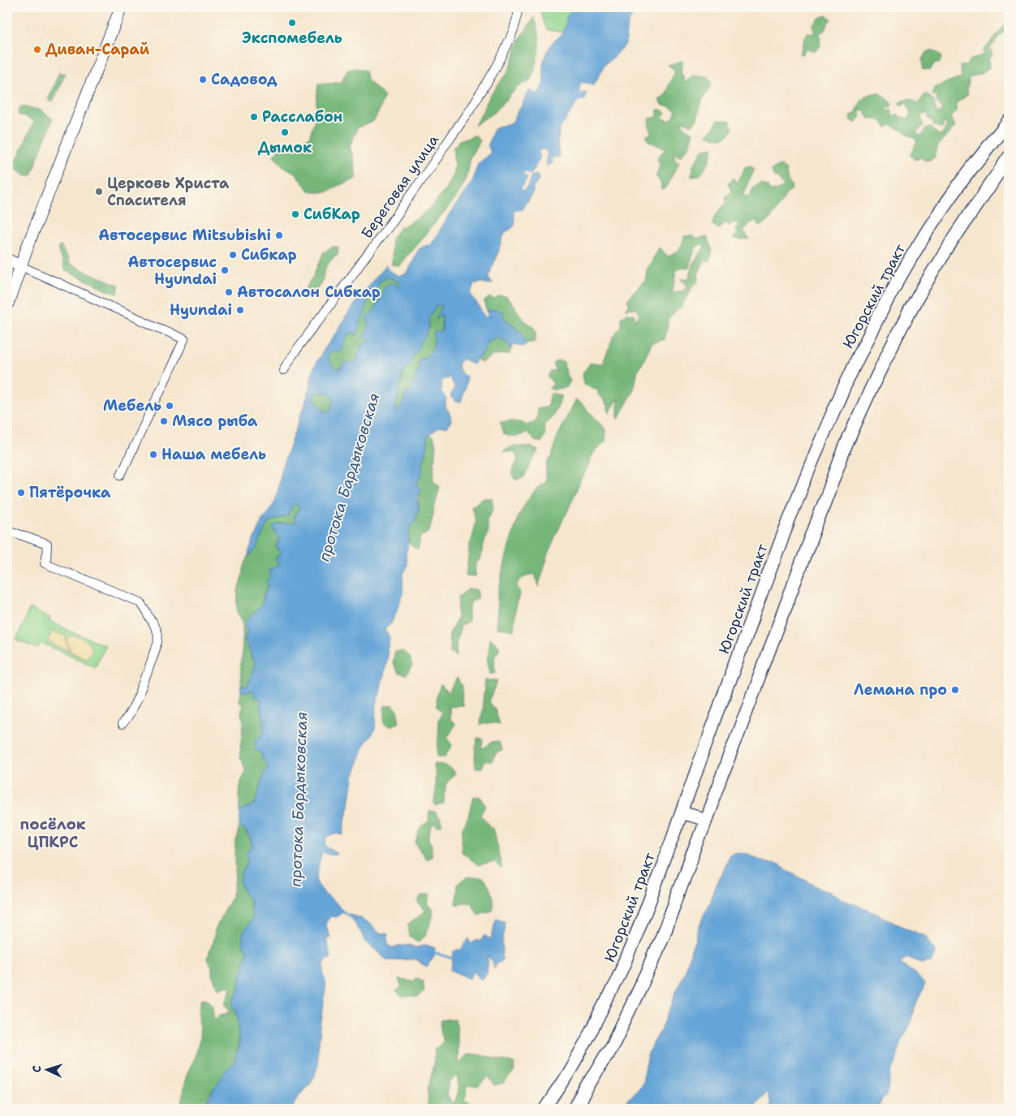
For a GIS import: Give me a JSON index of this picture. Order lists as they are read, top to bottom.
{
  "streets": {
    "main road": ["Югорский тракт"],
    "street": ["Береговая улица"]
  },
  "districts": ["посёлок ЦПКРС"],
  "water": ["протока Бардыковская"],
  "places": [
    "Экспомебель",
    "Диван-Сарай",
    "Садовод",
    "Расслабон",
    "Дымок",
    "Церковь Христа Спасителя",
    "СибКар",
    "Автосервис Mitsubishi",
    "Сибкар",
    "Автосервис Hyundai",
    "Автосалон Сибкар",
    "Hyundai",
    "Мебель",
    "Мясо рыба",
    "Наша мебель",
    "Пятёрочка",
    "Лемана про"
  ],
  "north": "left"
}
